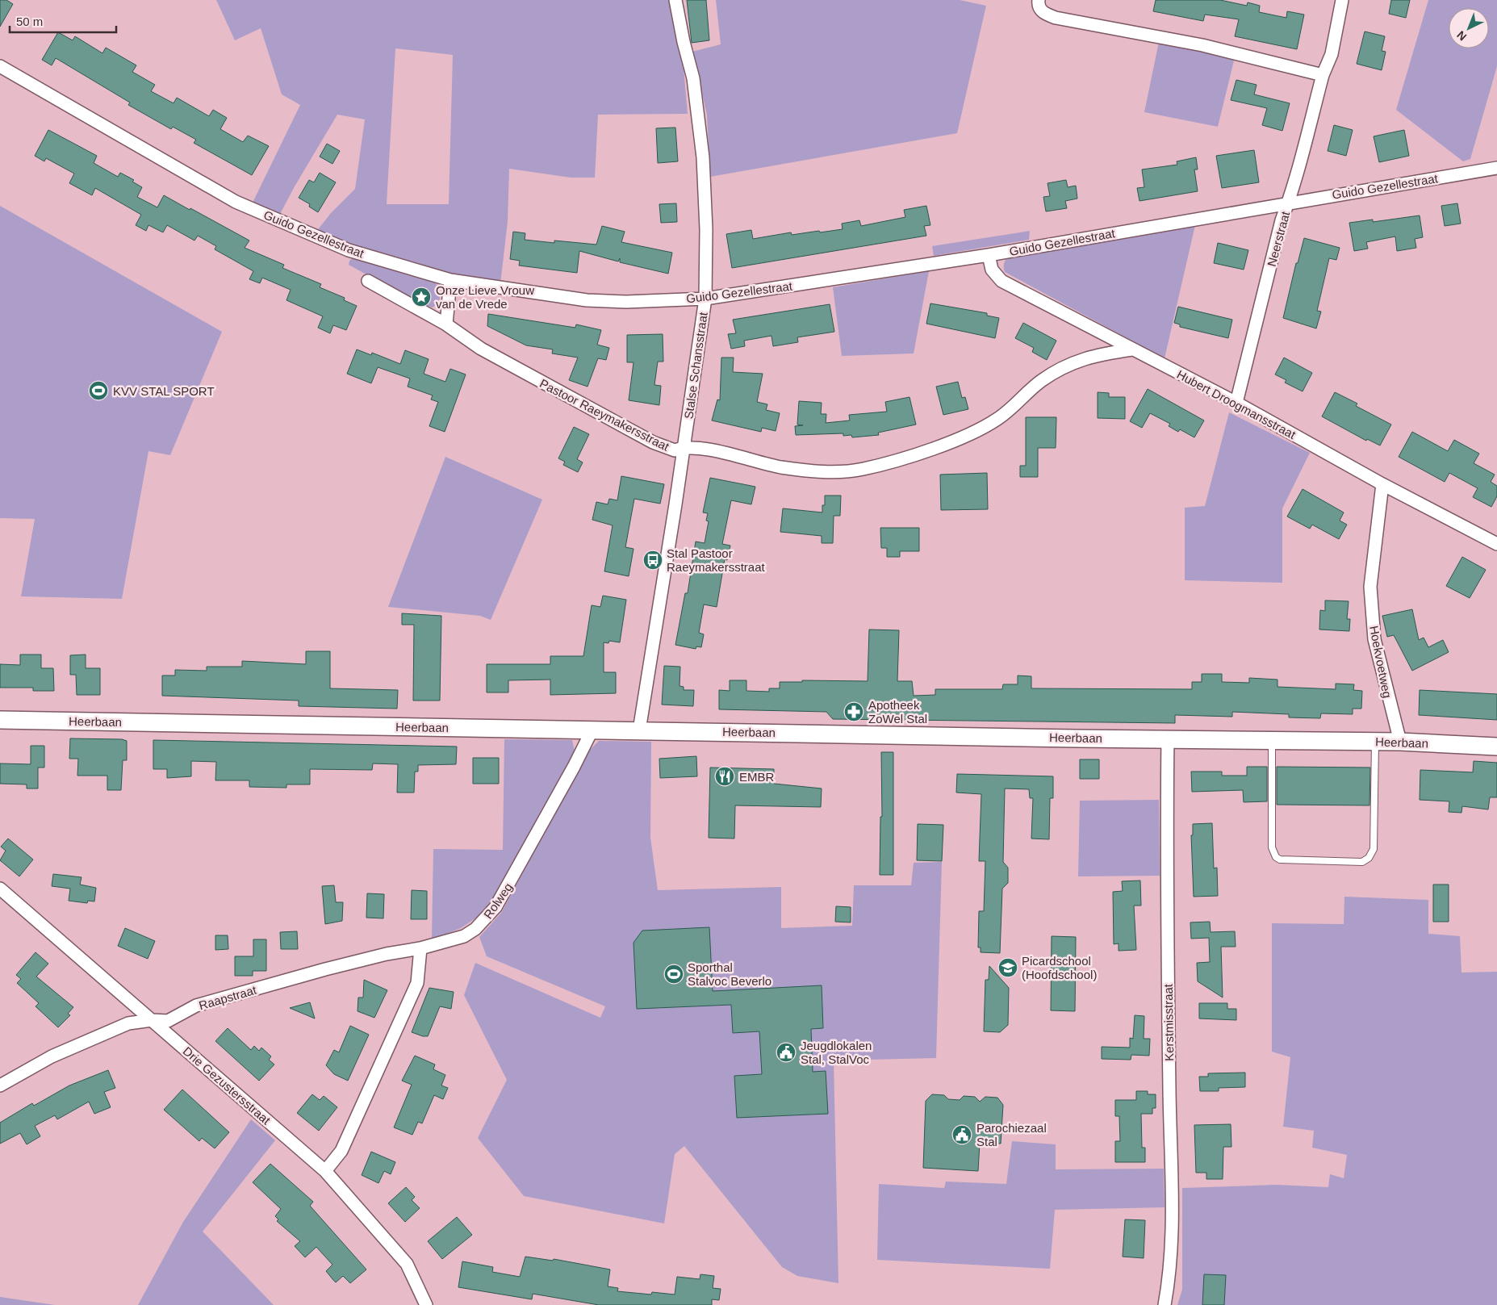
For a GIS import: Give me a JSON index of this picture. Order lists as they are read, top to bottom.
{
  "streets": {
    "street": [
      "Guido Gezellestraat",
      "Neerstraat",
      "Stalse Schansstraat",
      "Hubert Droogmansstraat",
      "Pastoor Raeymakersstraat",
      "Hoekvoetweg",
      "Heerbaan",
      "Rolweg",
      "Raapstraat",
      "Kerstmisstraat",
      "Drie Gezustersstraat"
    ]
  },
  "crossings": [
    ["Guido Gezellestraat", "Neerstraat"],
    ["Guido Gezellestraat", "Stalse Schansstraat"],
    ["Guido Gezellestraat", "Hubert Droogmansstraat"],
    ["Neerstraat", "Hubert Droogmansstraat"],
    ["Stalse Schansstraat", "Pastoor Raeymakersstraat"],
    ["Stalse Schansstraat", "Heerbaan"],
    ["Hubert Droogmansstraat", "Pastoor Raeymakersstraat"],
    ["Hubert Droogmansstraat", "Hoekvoetweg"],
    ["Hoekvoetweg", "Heerbaan"],
    ["Heerbaan", "Rolweg"],
    ["Heerbaan", "Kerstmisstraat"],
    ["Rolweg", "Raapstraat"],
    ["Raapstraat", "Drie Gezustersstraat"]
  ],
  "places": {
    "place": ["Onze Lieve Vrouw van de Vrede"],
    "sports": ["KVV STAL SPORT", "Sporthal Stalvoc Beverlo"],
    "bus stop": ["Stal Pastoor Raeymakersstraat"],
    "pharmacy": ["Apotheek ZoWel Stal"],
    "restaurant": ["EMBR"],
    "school or university": ["Picardschool (Hoofdschool)"],
    "public building": ["Jeugdlokalen Stal, StalVoc", "Parochiezaal Stal"]
  },
  "scale_bar": "50 m",
  "north": "bottom left"
}
